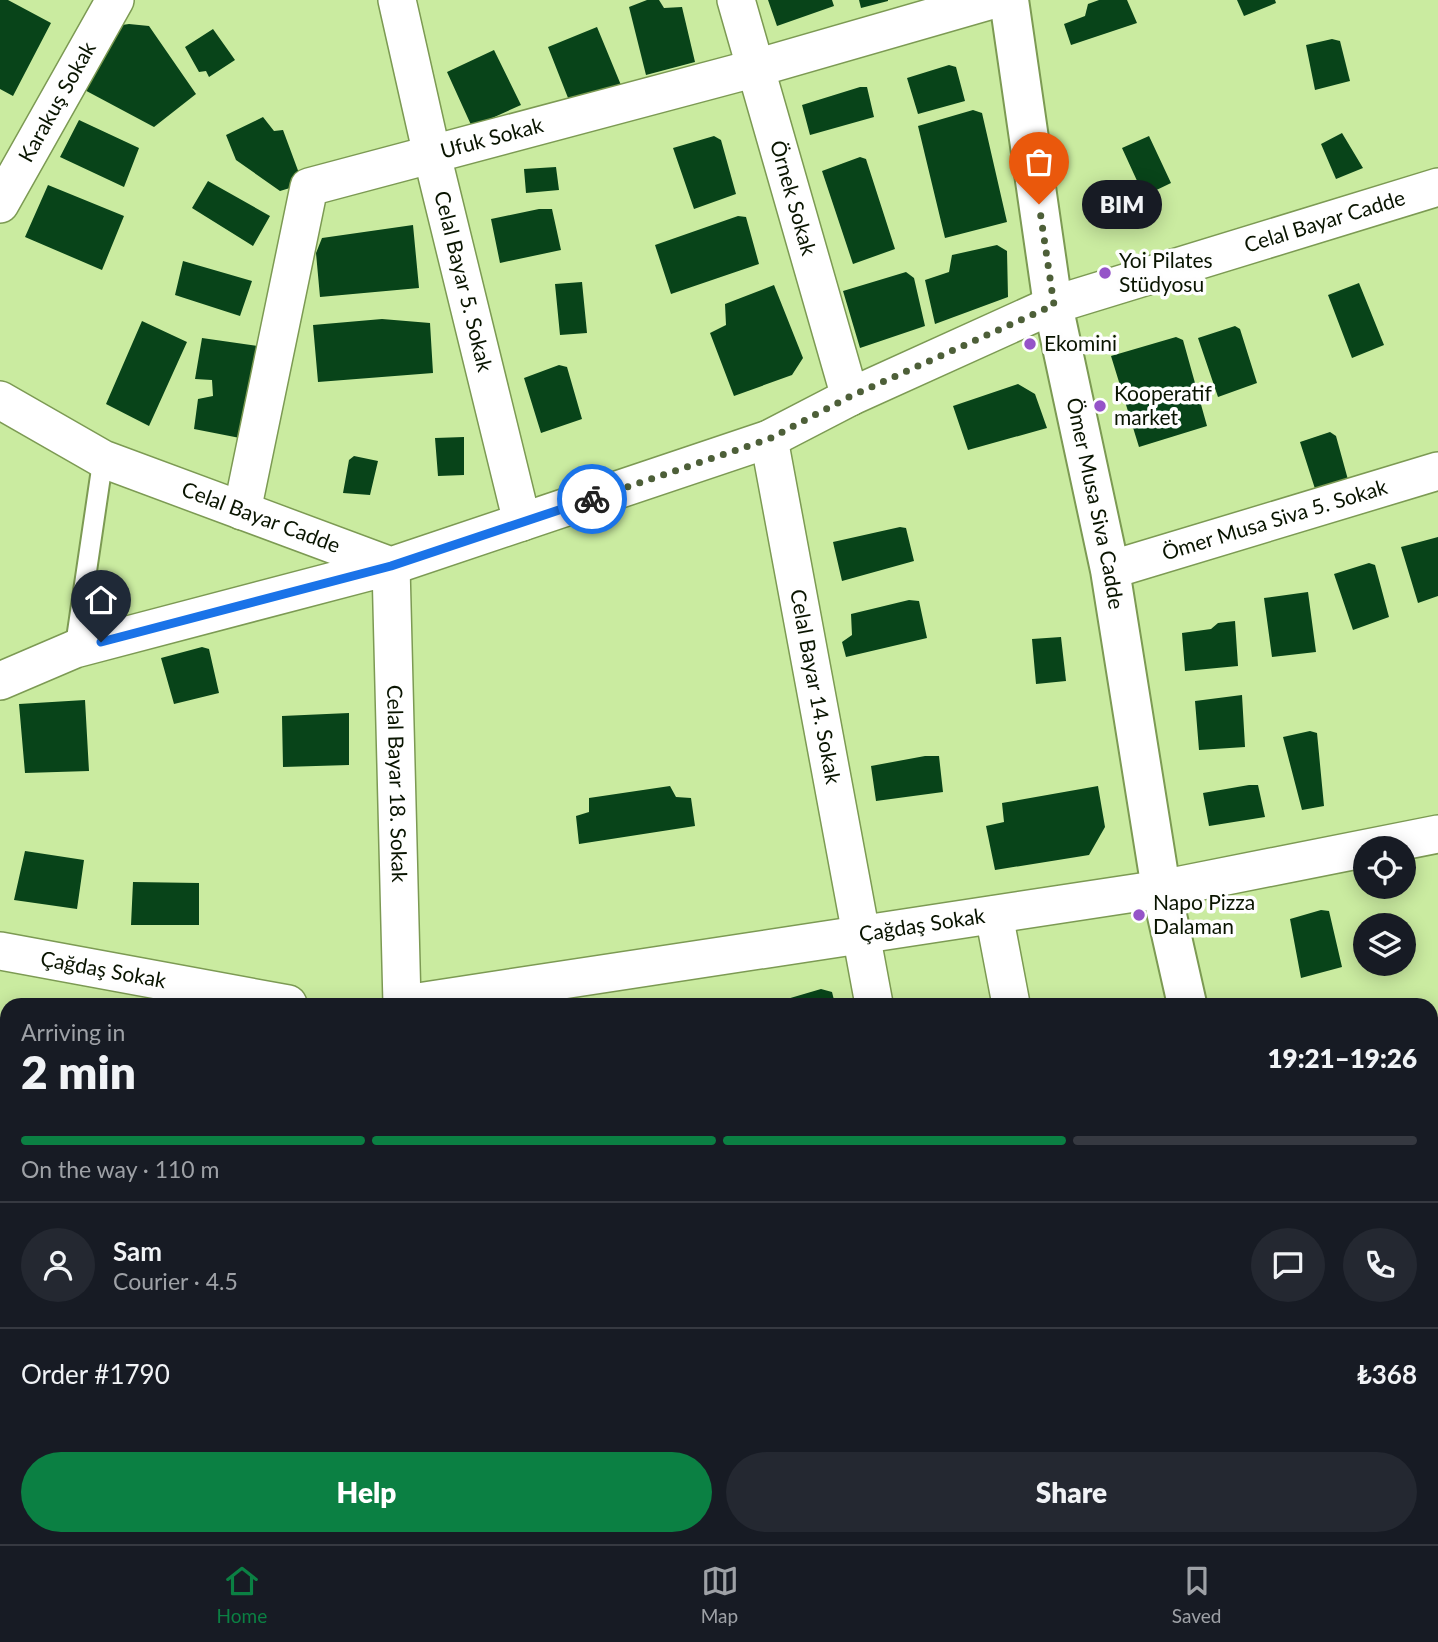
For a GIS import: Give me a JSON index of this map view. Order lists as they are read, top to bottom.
{
  "streets": {
    "main road": ["Ömer Musa Siva Cadde"],
    "street": [
      "Karakuş Sokak",
      "Ufuk Sokak",
      "Örnek Sokak",
      "Celal Bayar Cadde",
      "Celal Bayar 5. Sokak",
      "Ömer Musa Siva 5. Sokak",
      "Celal Bayar 14. Sokak",
      "Celal Bayar 18. Sokak",
      "Çağdaş Sokak"
    ]
  },
  "crossings": [
    ["Ufuk Sokak", "Örnek Sokak"],
    ["Ufuk Sokak", "Celal Bayar Cadde"],
    ["Ufuk Sokak", "Celal Bayar 5. Sokak"],
    ["Örnek Sokak", "Celal Bayar Cadde"],
    ["Celal Bayar Cadde", "Celal Bayar 5. Sokak"],
    ["Celal Bayar Cadde", "Ömer Musa Siva Cadde"],
    ["Celal Bayar Cadde", "Celal Bayar 14. Sokak"],
    ["Celal Bayar Cadde", "Celal Bayar 18. Sokak"],
    ["Ömer Musa Siva Cadde", "Ömer Musa Siva 5. Sokak"],
    ["Ömer Musa Siva Cadde", "Çağdaş Sokak"],
    ["Celal Bayar 14. Sokak", "Çağdaş Sokak"]
  ],
  "places": [
    "BIM",
    "Yoi Pilates Stüdyosu",
    "Ekomini",
    "Kooperatif market",
    "Napo Pizza Dalaman"
  ],
  "page": {
    "bubble": "BIM",
    "heading": ["2 min", "Arriving in", "19:21–19:26"],
    "panel": [
      "Sam",
      "Courier · 4.5",
      "Order #1790",
      "₺368"
    ],
    "bar": "On the way · 110 m",
    "buttons": ["Help", "Share"],
    "tabs": ["Home", "Map", "Saved"]
  }
}
